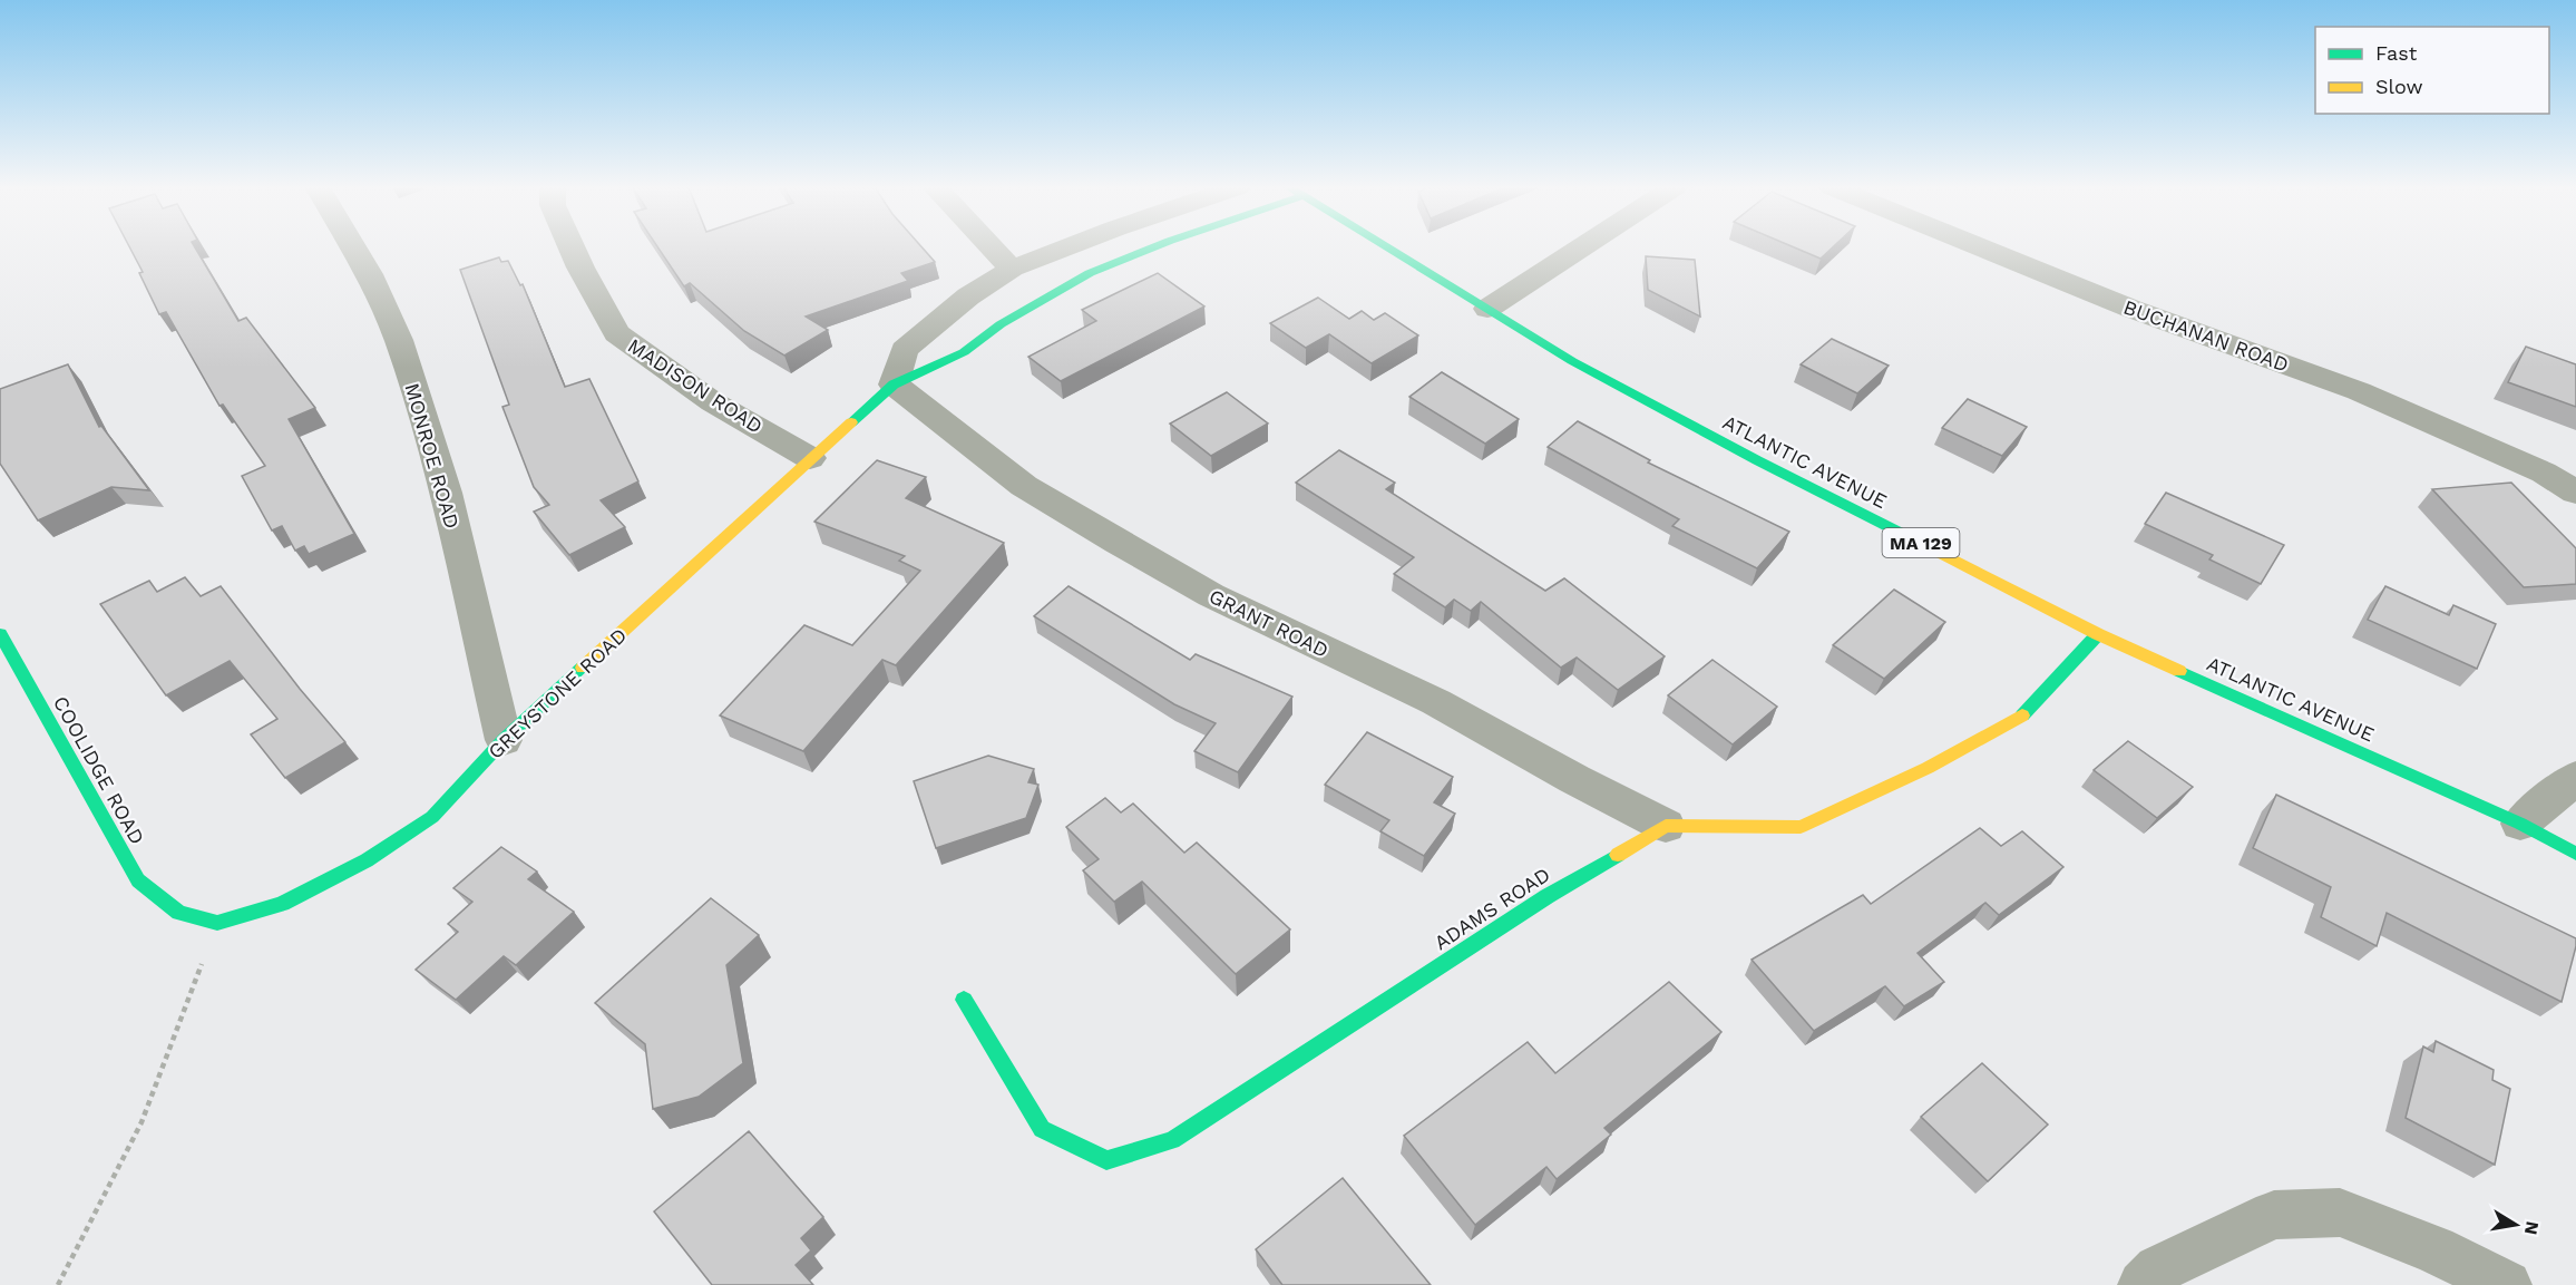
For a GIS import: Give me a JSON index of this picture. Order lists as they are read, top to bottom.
{
  "streets": {
    "street": [
      "BUCHANAN ROAD",
      "MADISON ROAD",
      "MONROE ROAD",
      "ATLANTIC AVENUE",
      "MA 129",
      "GRANT ROAD",
      "GREYSTONE ROAD",
      "COOLIDGE ROAD",
      "ADAMS ROAD"
    ]
  },
  "crossings": [
    ["MADISON ROAD", "GREYSTONE ROAD"],
    ["MONROE ROAD", "GREYSTONE ROAD"],
    ["GRANT ROAD", "GREYSTONE ROAD"],
    ["GRANT ROAD", "ADAMS ROAD"],
    ["GREYSTONE ROAD", "COOLIDGE ROAD"]
  ],
  "legend": ["Fast", "Slow"],
  "north": "right"
}
